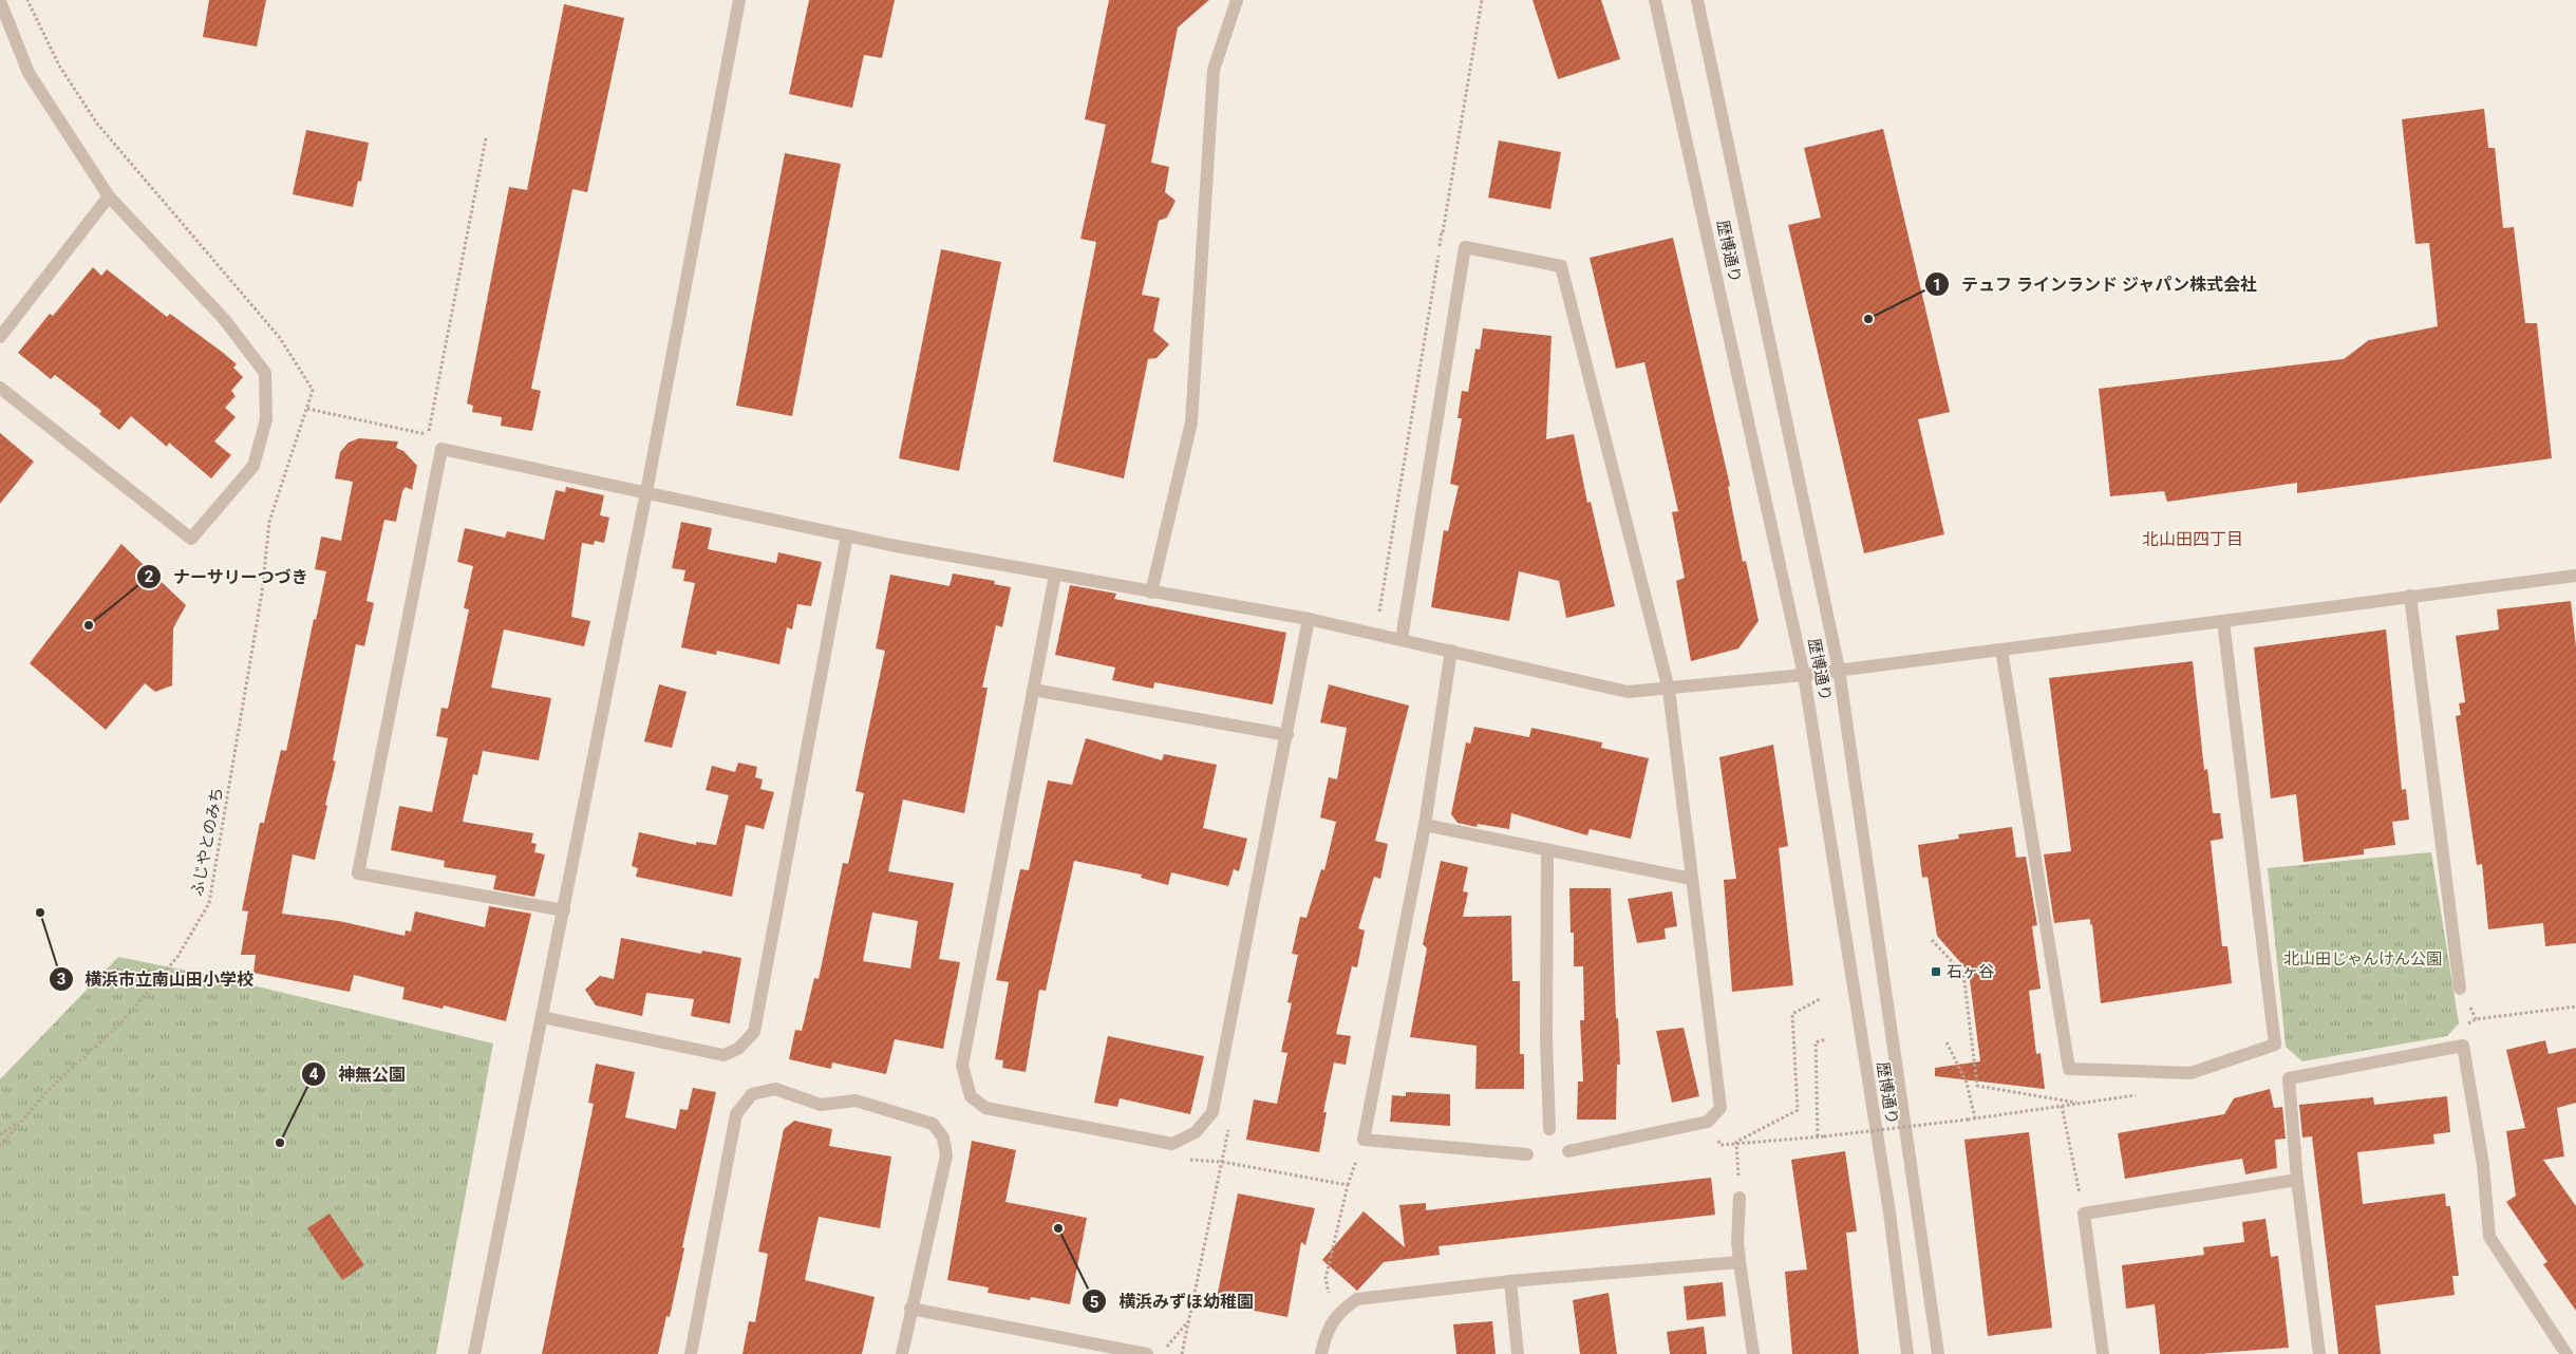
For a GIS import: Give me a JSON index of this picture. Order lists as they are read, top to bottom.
{
  "streets": {
    "street": ["歴博通り"],
    "path": ["ふじやとのみち"]
  },
  "districts": ["北山田四丁目"],
  "parks": ["北山田じゃんけん公園"],
  "places": {
    "other": [
      "テュフ ラインランド ジャパン株式会社",
      "ナーサリーつづき",
      "横浜市立南山田小学校",
      "神無公園",
      "横浜みずほ幼稚園"
    ],
    "transit": ["石ヶ谷"]
  }
}
